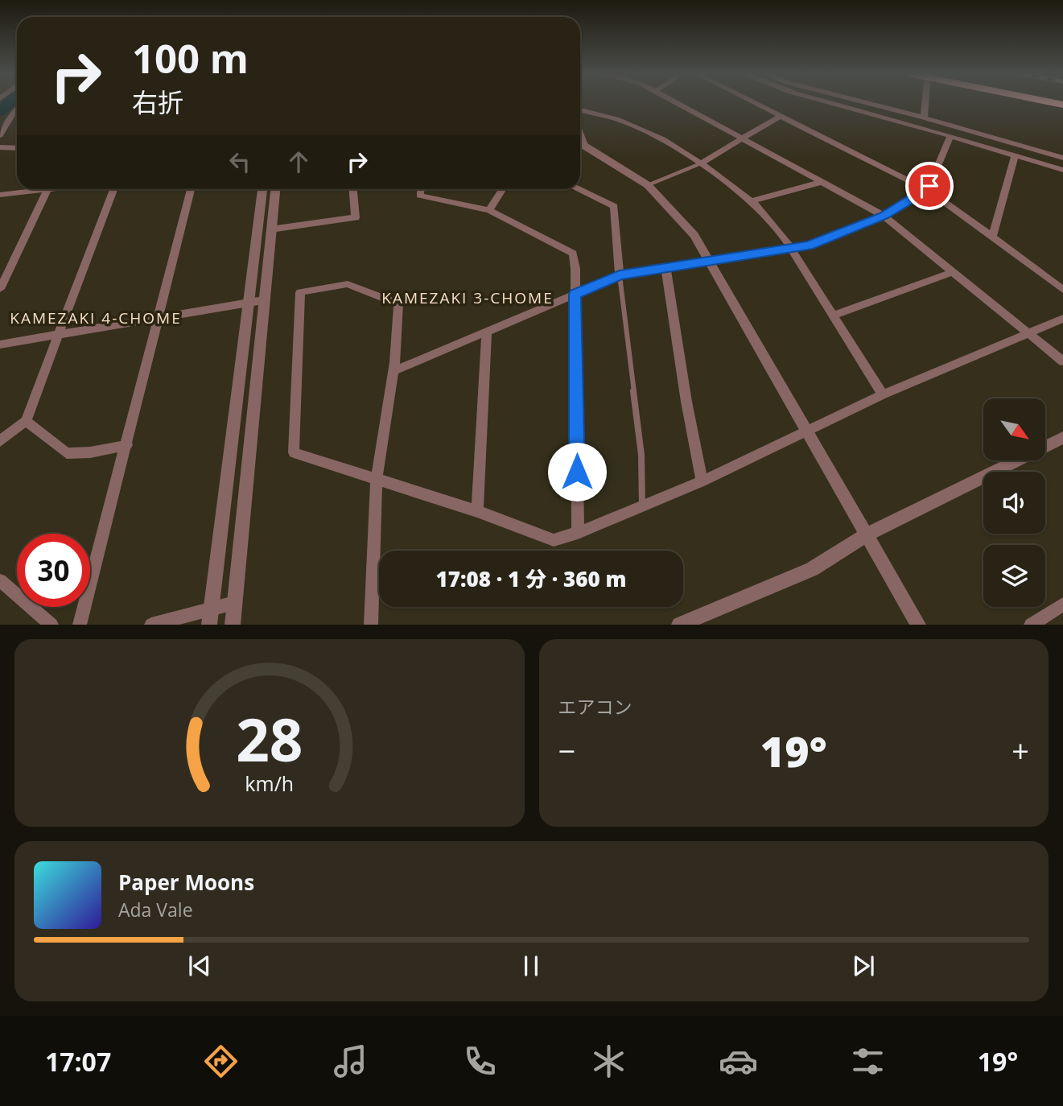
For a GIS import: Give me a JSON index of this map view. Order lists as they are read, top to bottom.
{
  "districts": ["KAMEZAKI 3-CHOME", "KAMEZAKI 4-CHOME"],
  "north": "bottom right",
  "page": {
    "turn": ["100 m", "右折"],
    "limit": "30",
    "trip": "17:08 · 1 分 · 360 m",
    "tile": "エアコン",
    "heat": ["−", "19°", "+"],
    "song": ["Paper Moons", "Ada Vale"],
    "tabs": ["17:07", "19°"],
    "gauge": ["28", "km/h"]
  }
}
